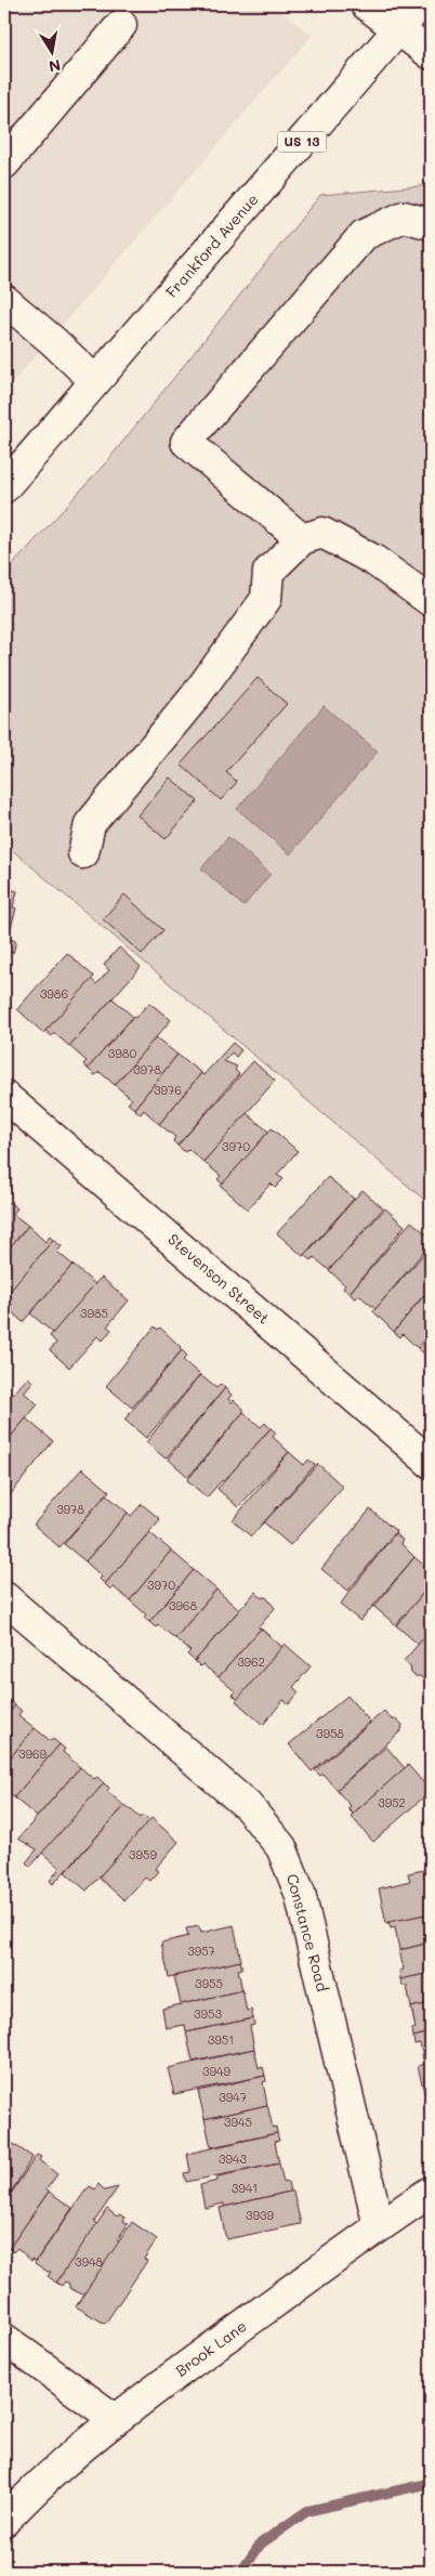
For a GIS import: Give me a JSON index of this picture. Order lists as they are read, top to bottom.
{
  "streets": {
    "street": [
      "US 13",
      "Frankford Avenue",
      "Stevenson Street",
      "Constance Road",
      "Brook Lane"
    ]
  },
  "crossings": [
    ["Constance Road", "Brook Lane"]
  ],
  "house_numbers": [
    "3986",
    "3980",
    "3978",
    "3976",
    "3970",
    "3985",
    "3978",
    "3970",
    "3968",
    "3962",
    "3958",
    "3969",
    "3952",
    "3959",
    "3957",
    "3955",
    "3953",
    "3951",
    "3949",
    "3947",
    "3945",
    "3943",
    "3941",
    "3939",
    "3948"
  ],
  "north": "bottom"
}
